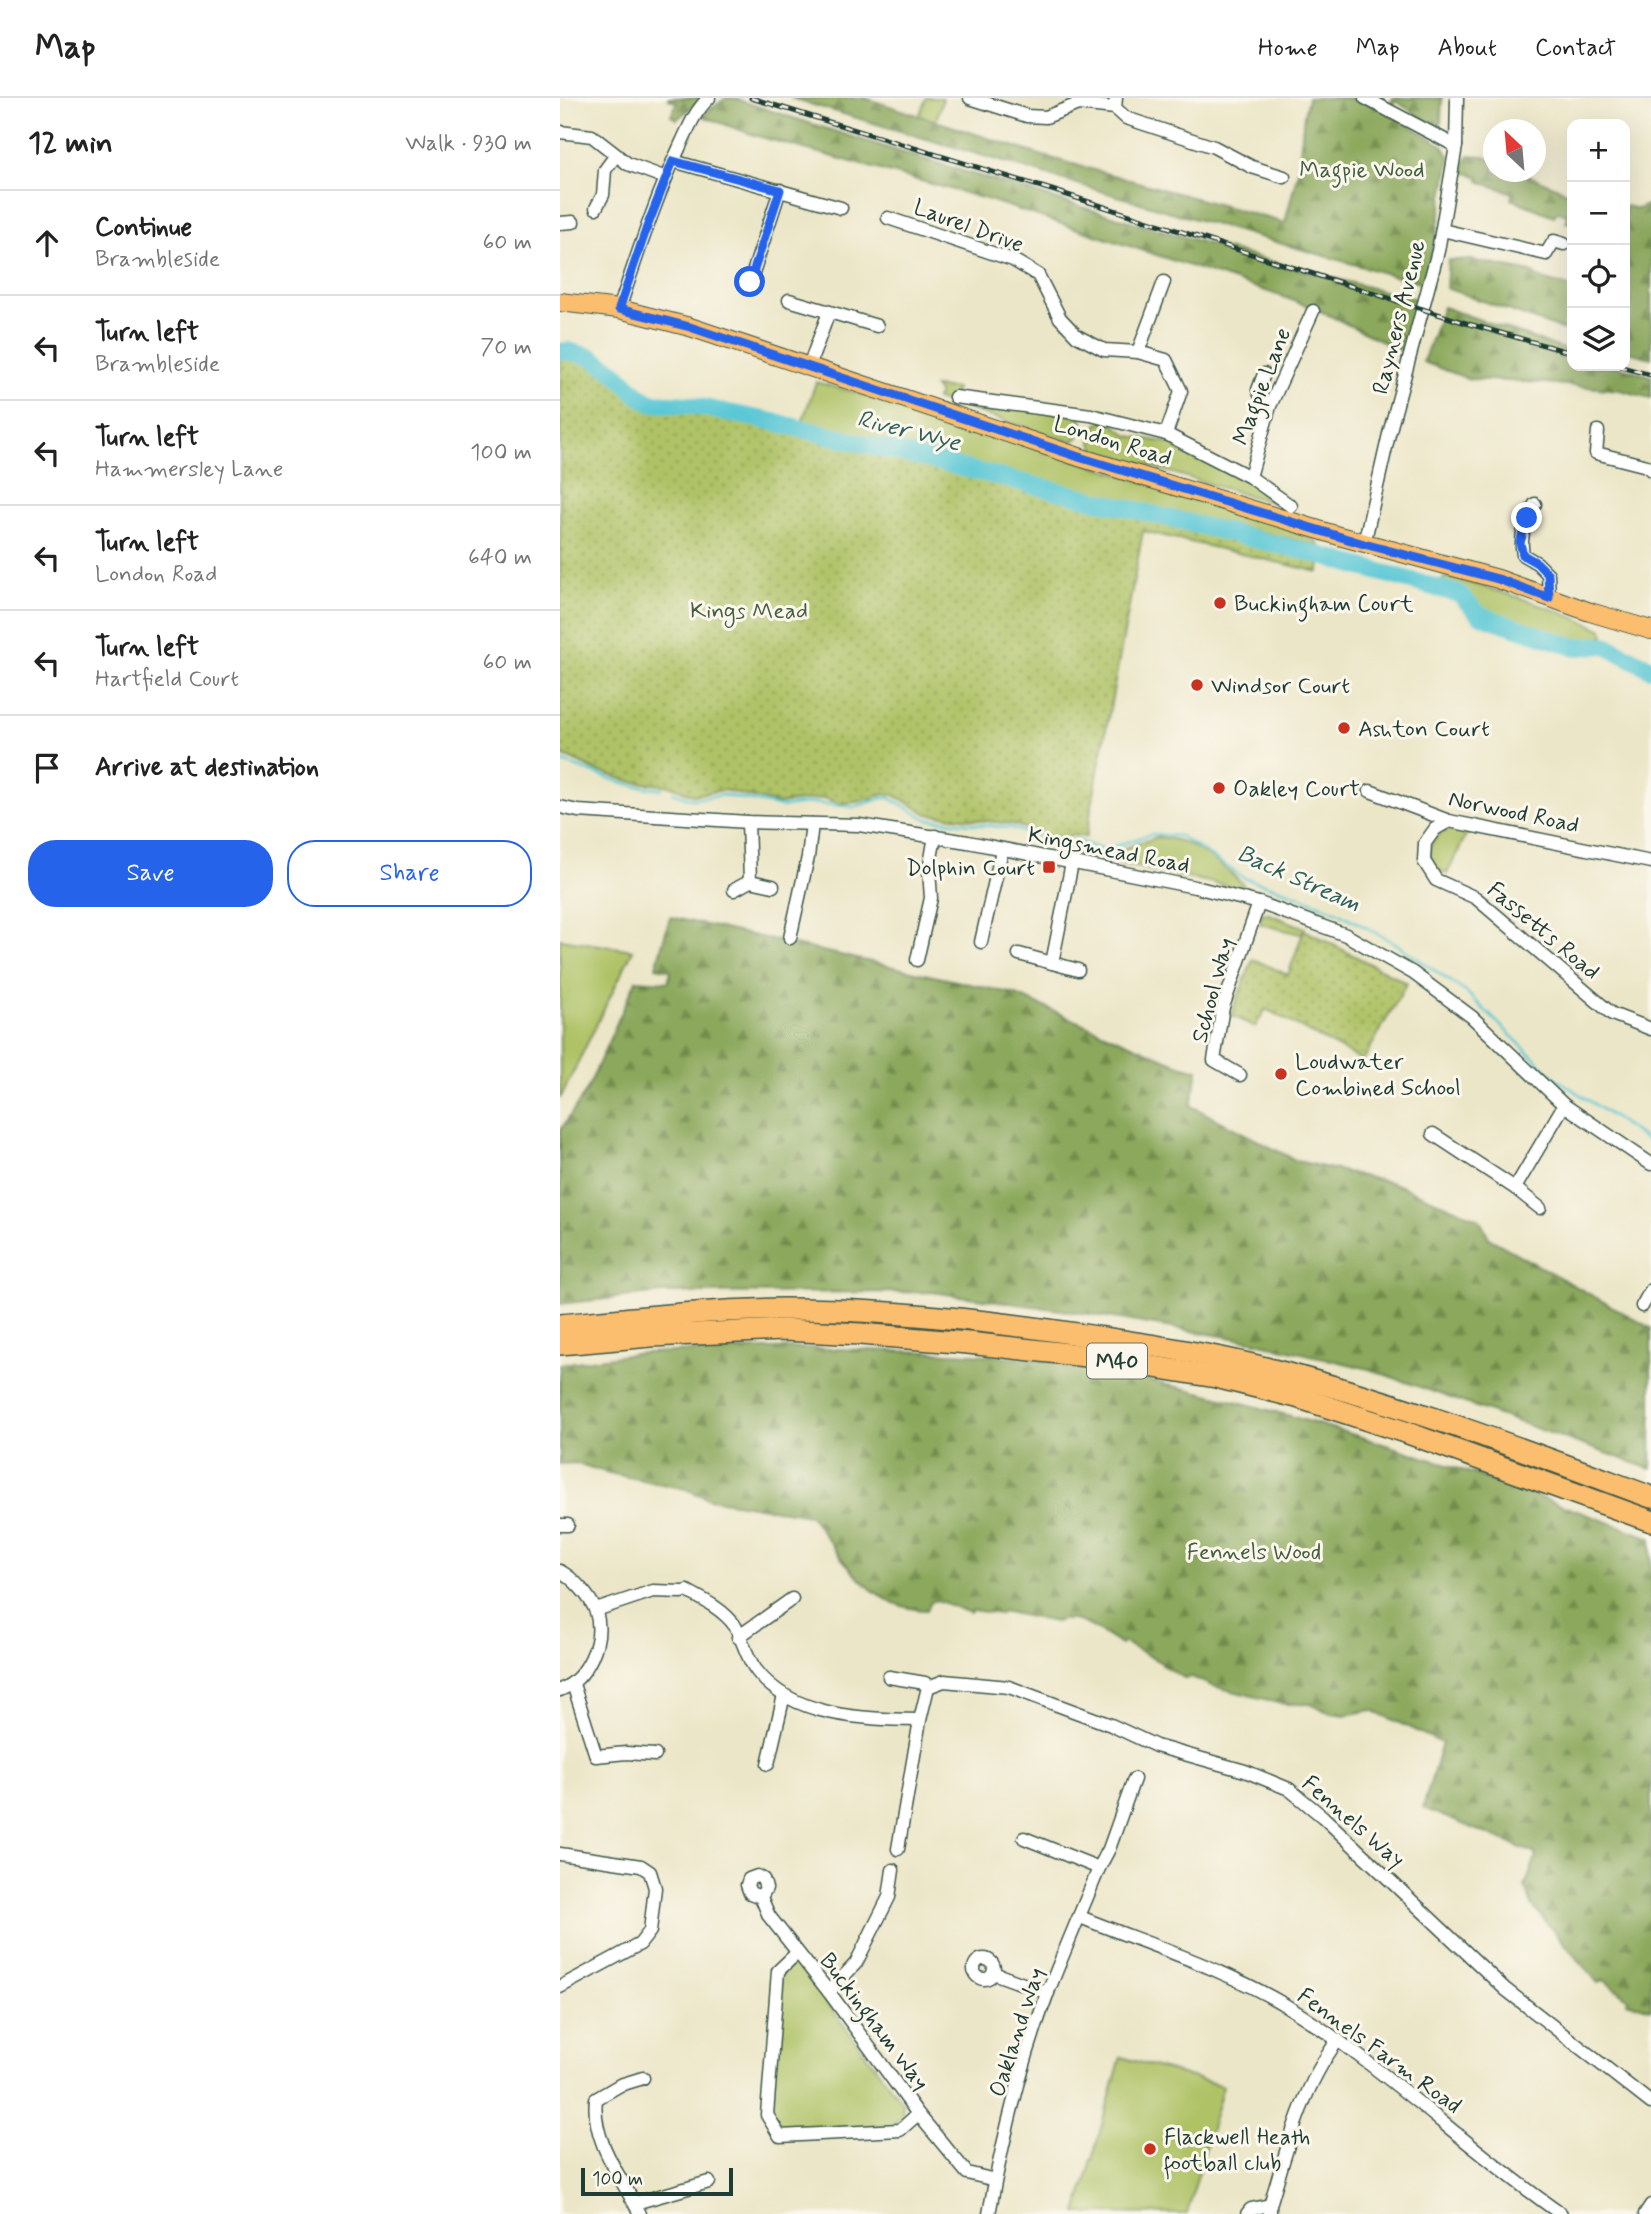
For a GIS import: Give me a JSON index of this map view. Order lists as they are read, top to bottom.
{
  "streets": {
    "highway": ["M40"],
    "main road": ["London Road"],
    "street": [
      "Laurel Drive",
      "Rayners Avenue",
      "Magpie Lane",
      "Norwood Road",
      "Kingsmead Road",
      "Fassetts Road",
      "School Way",
      "Fennels Way",
      "Buckingham Way",
      "Oakland Way",
      "Fennels Farm Road"
    ]
  },
  "crossings": [
    ["Laurel Drive", "London Road"],
    ["Rayners Avenue", "London Road"],
    ["Magpie Lane", "London Road"],
    ["Norwood Road", "Fassetts Road"],
    ["Kingsmead Road", "School Way"],
    ["Buckingham Way", "Oakland Way"],
    ["Oakland Way", "Fennels Farm Road"]
  ],
  "water": ["River Wye", "Back Stream"],
  "parks": ["Magpie Wood", "Kings Mead", "Fennels Wood"],
  "places": {
    "other": [
      "Buckingham Court",
      "Windsor Court",
      "Ashton Court",
      "Oakley Court",
      "Loudwater Combined School",
      "Flackwell Heath football club"
    ],
    "transit": ["Dolphin Court"]
  },
  "scale_bar": "100 m",
  "north": "top left",
  "page": {
    "header": "Map",
    "nav": [
      "Home",
      "Map",
      "About",
      "Contact"
    ],
    "heading": ["12 min", "Walk · 930 m"],
    "map_buttons": ["+", "−"],
    "list": [
      ["Continue", "Brambleside", "60 m"],
      ["Turn left", "Brambleside", "70 m"],
      ["Turn left", "Hammersley Lane", "100 m"],
      ["Turn left", "London Road", "640 m"],
      ["Turn left", "Hartfield Court", "60 m"],
      "Arrive at destination"
    ],
    "buttons": ["Save", "Share"],
    "scale": "100 m"
  }
}
